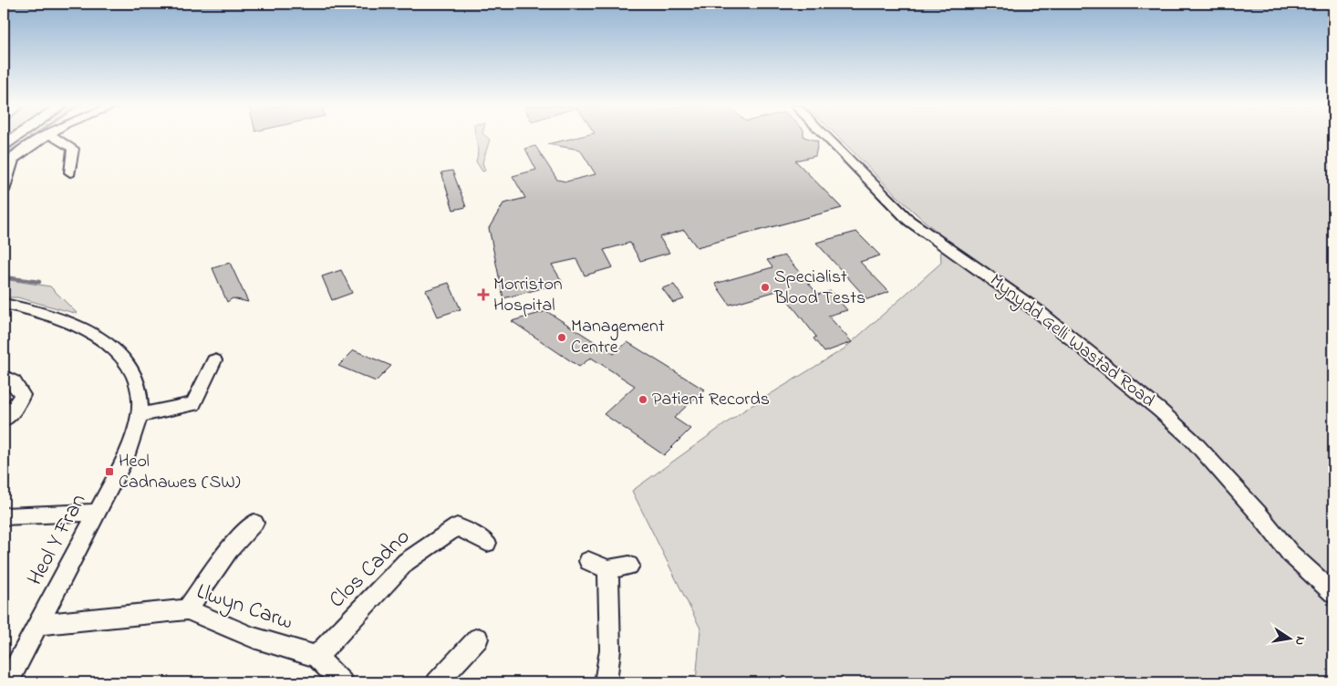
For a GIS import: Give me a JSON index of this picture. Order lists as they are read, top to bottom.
{
  "streets": {
    "street": [
      "Mynydd Gelli Wastad Road",
      "Heol Y Fran",
      "Clos Cadno",
      "Llwyn Carw"
    ]
  },
  "crossings": [
    ["Heol Y Fran", "Llwyn Carw"],
    ["Clos Cadno", "Llwyn Carw"]
  ],
  "places": {
    "other": ["Specialist Blood Tests", "Management Centre", "Patient Records"],
    "health": ["Morriston Hospital"],
    "transit": ["Heol Cadnawes (SW)"]
  },
  "north": "right"
}
